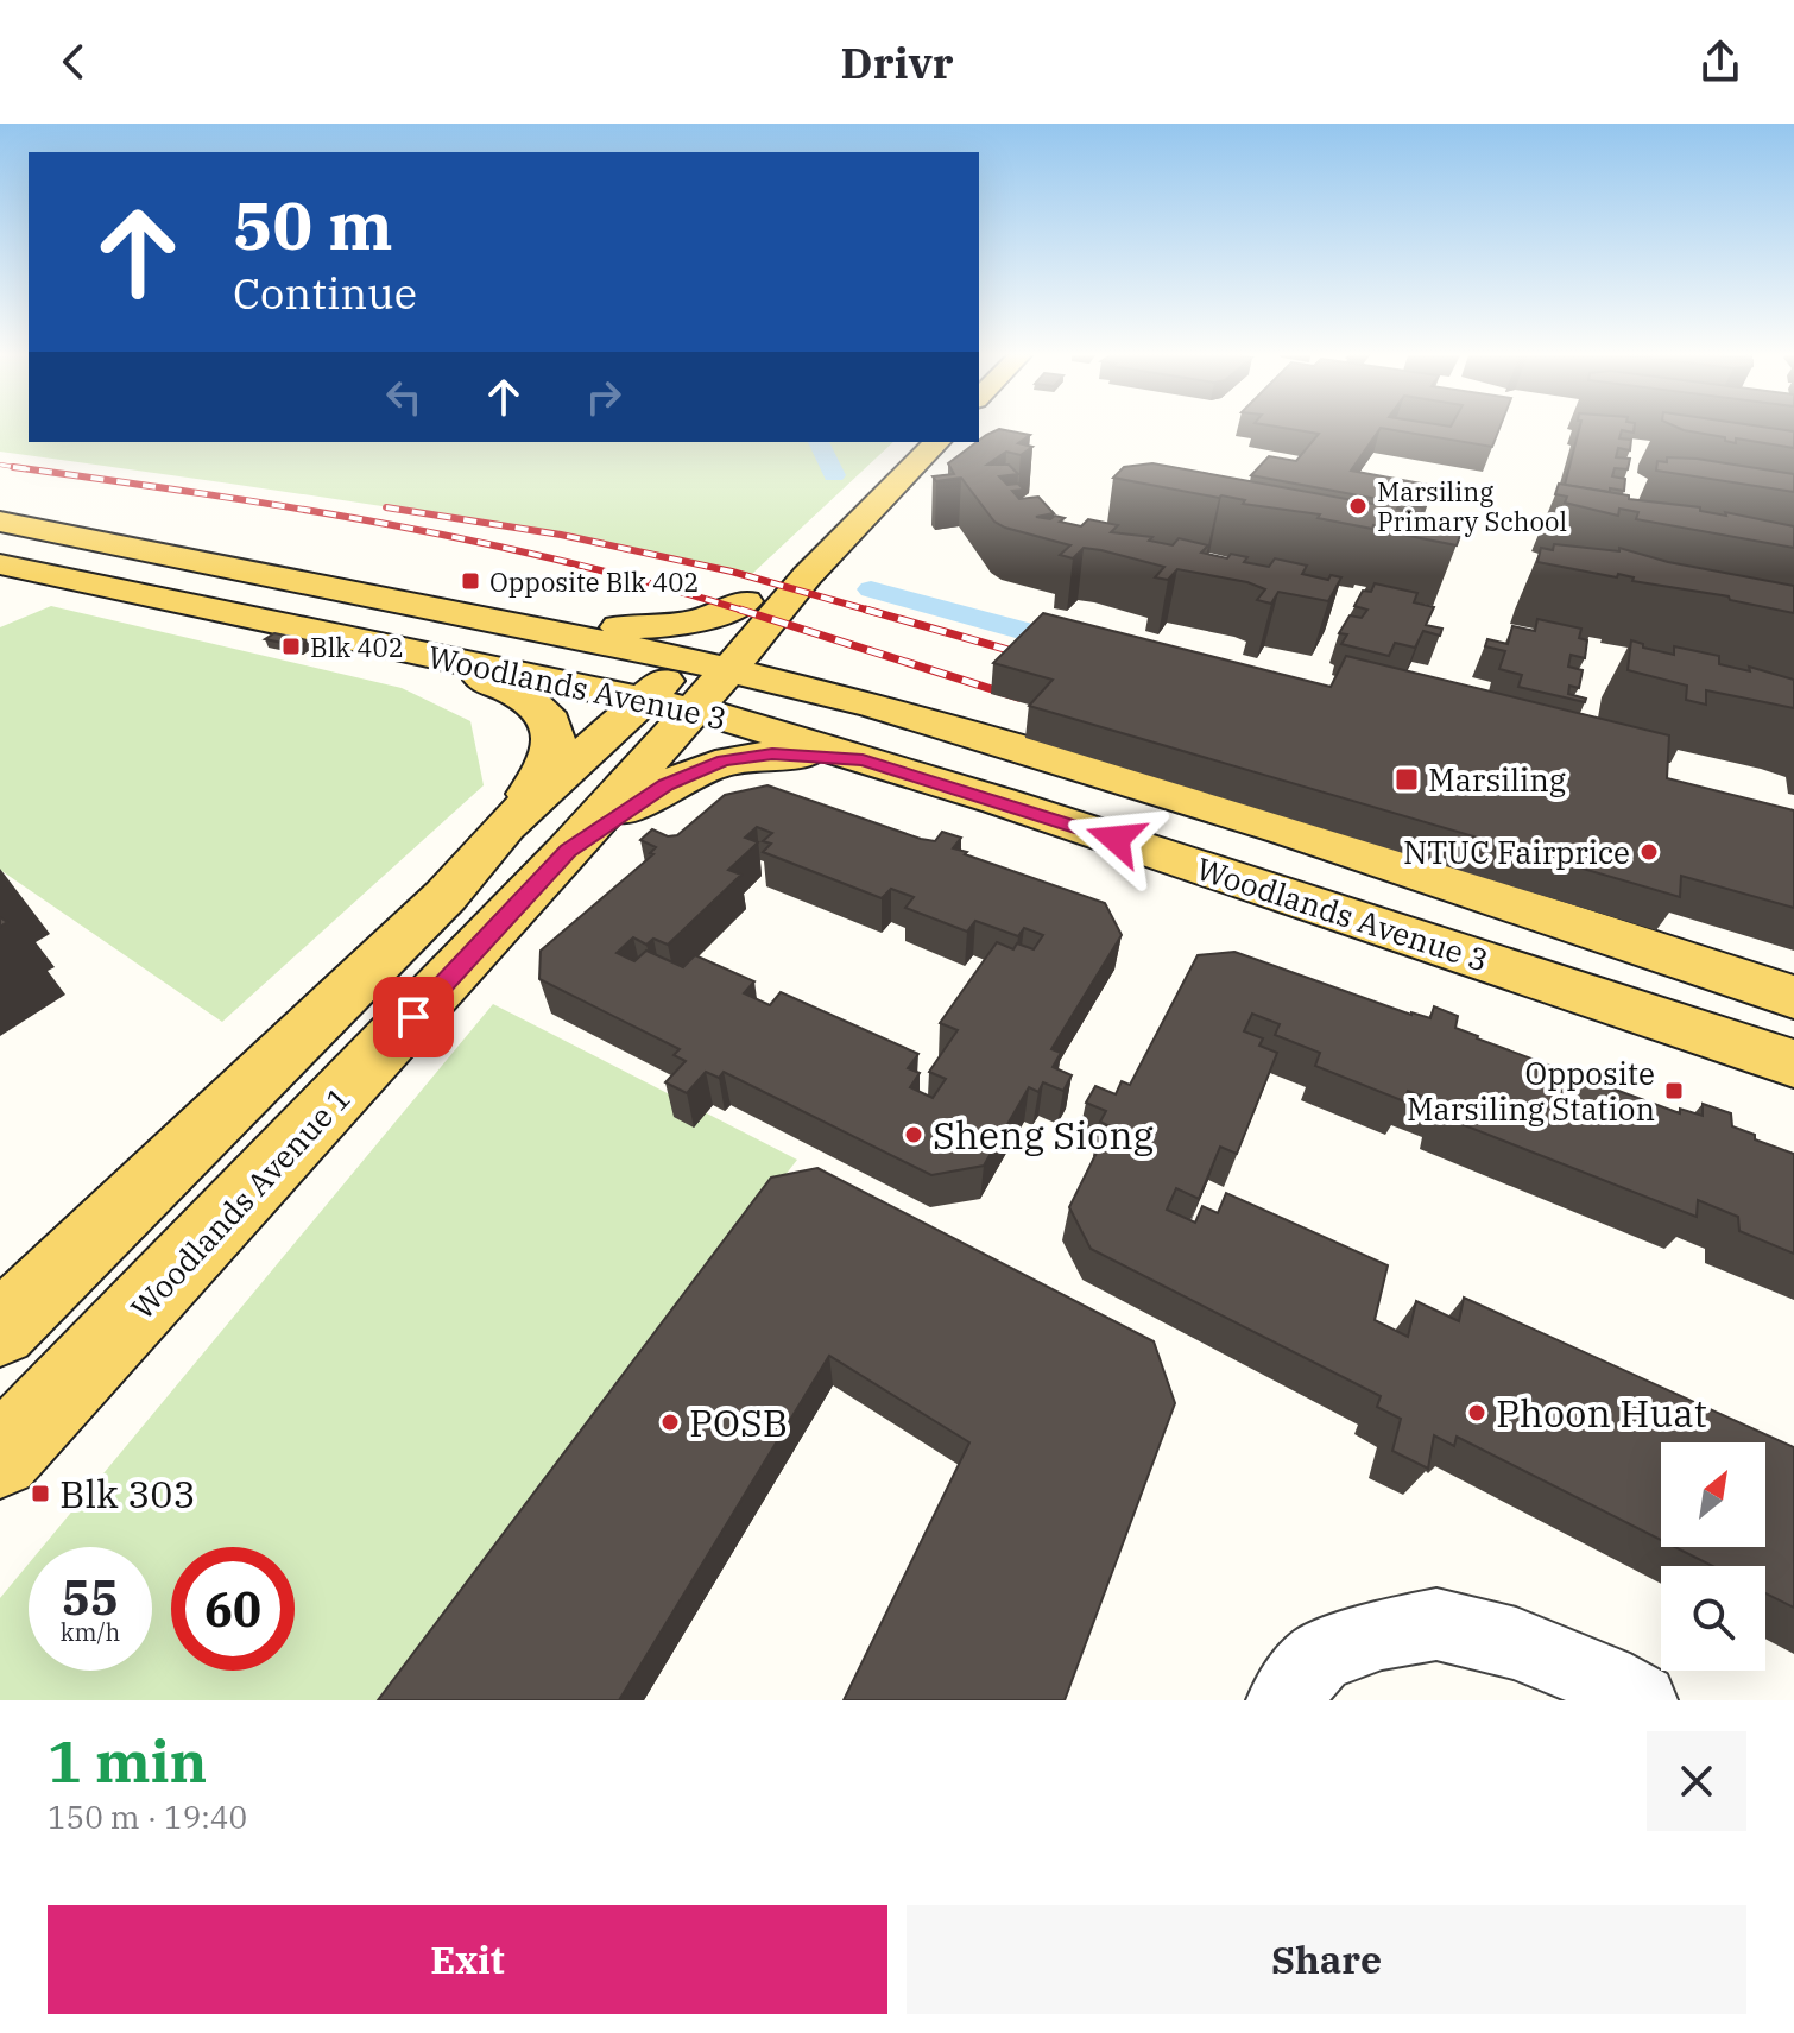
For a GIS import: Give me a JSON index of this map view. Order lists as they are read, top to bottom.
{
  "streets": {
    "main road": ["Woodlands Avenue 3", "Woodlands Avenue 1"]
  },
  "crossings": [
    ["Woodlands Avenue 3", "Woodlands Avenue 1"]
  ],
  "places": {
    "other": [
      "Marsiling Primary School",
      "NTUC Fairprice",
      "Sheng Siong",
      "Phoon Huat",
      "POSB"
    ],
    "transit": [
      "Opposite Blk 402",
      "Blk 402",
      "Marsiling",
      "Opposite Marsiling Station",
      "Blk 303"
    ]
  },
  "north": "top right",
  "page": {
    "header": "Drivr",
    "turn": ["50 m", "Continue"],
    "speed": "55 km/h",
    "limit": "60",
    "heading": ["1 min", "150 m · 19:40"],
    "buttons": ["Exit", "Share"]
  }
}
